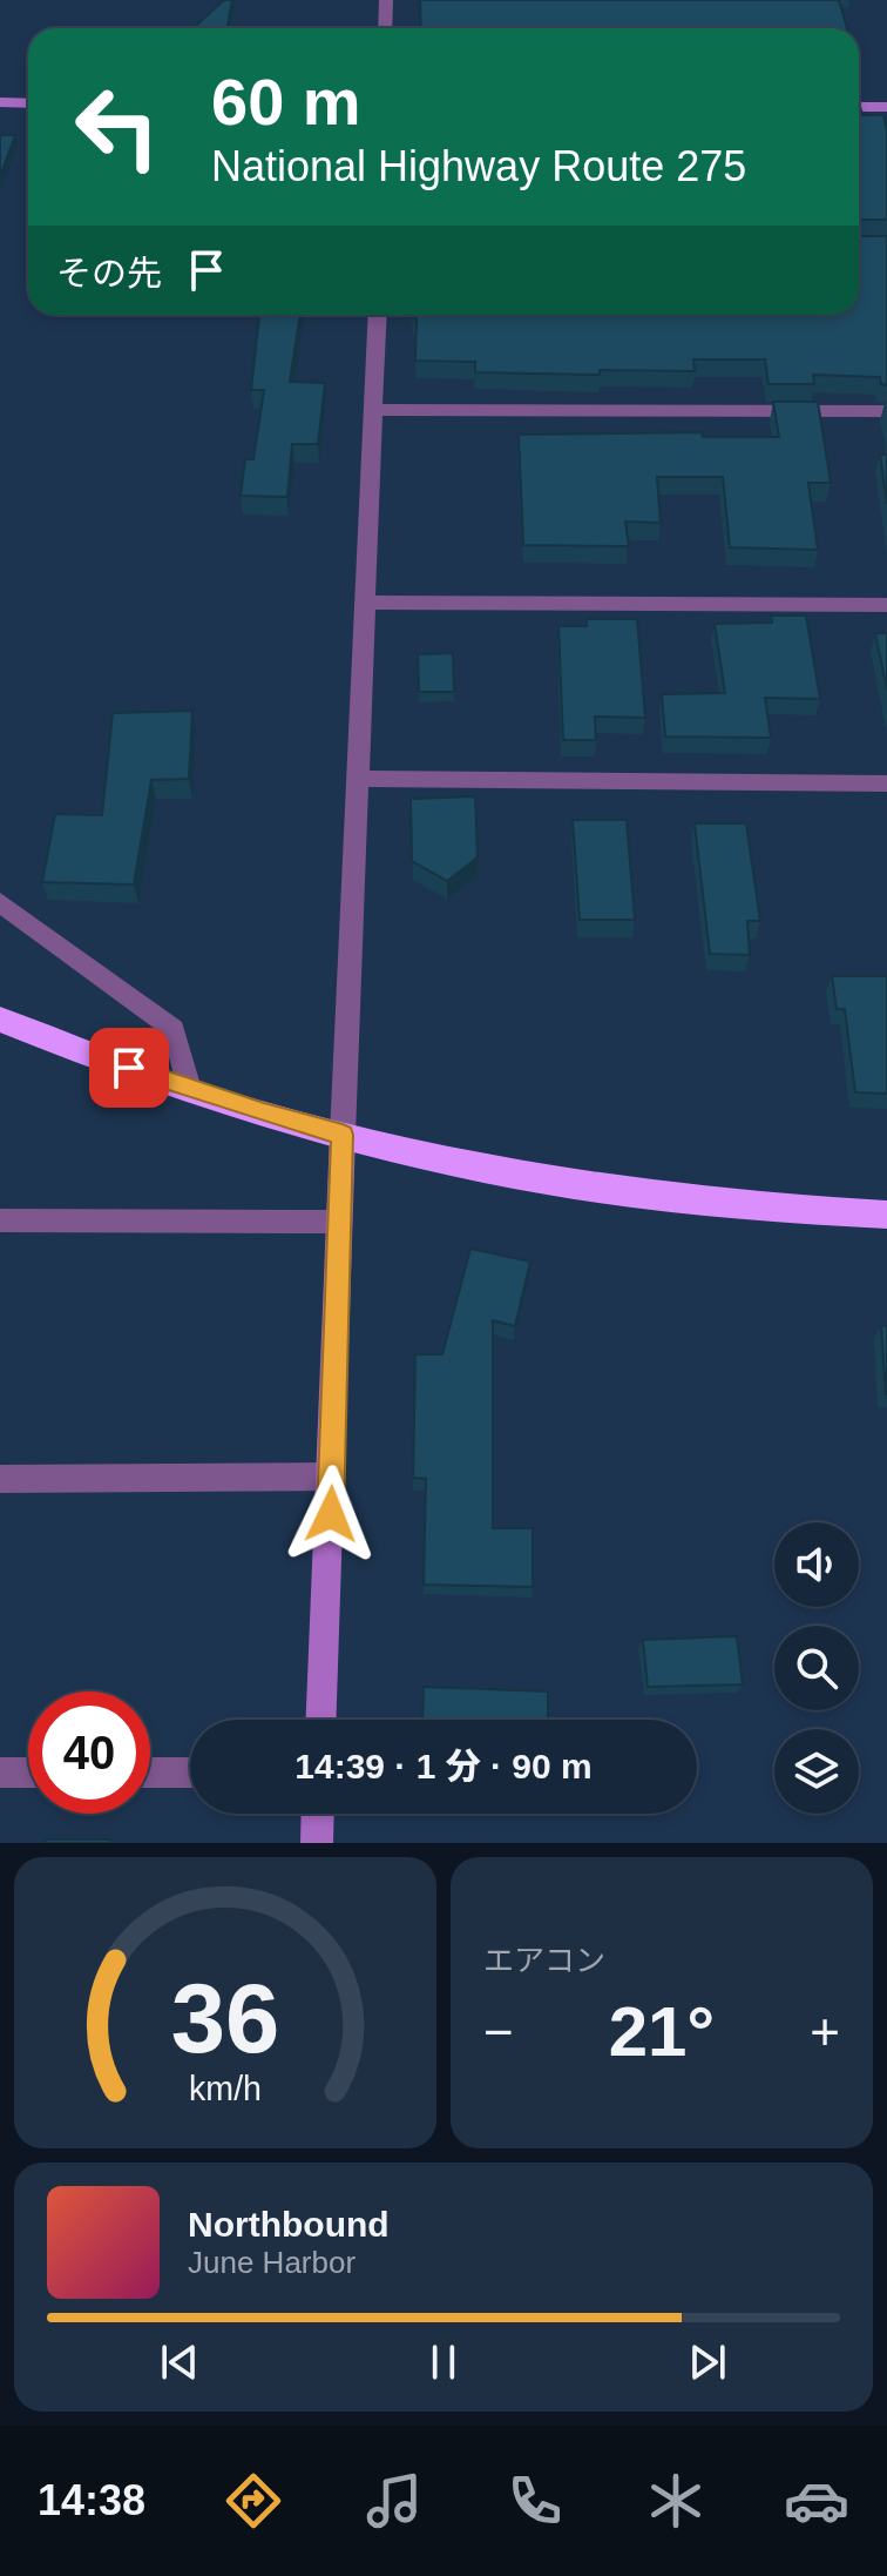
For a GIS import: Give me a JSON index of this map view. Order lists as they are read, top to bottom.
{
  "page": {
    "turn": ["60 m", "National Highway Route 275"],
    "then": "その先",
    "limit": "40",
    "trip": "14:39 · 1 分 · 90 m",
    "tile": "エアコン",
    "heat": ["−", "21°", "+"],
    "song": ["Northbound", "June Harbor"],
    "tabs": "14:38",
    "gauge": ["36", "km/h"]
  }
}
